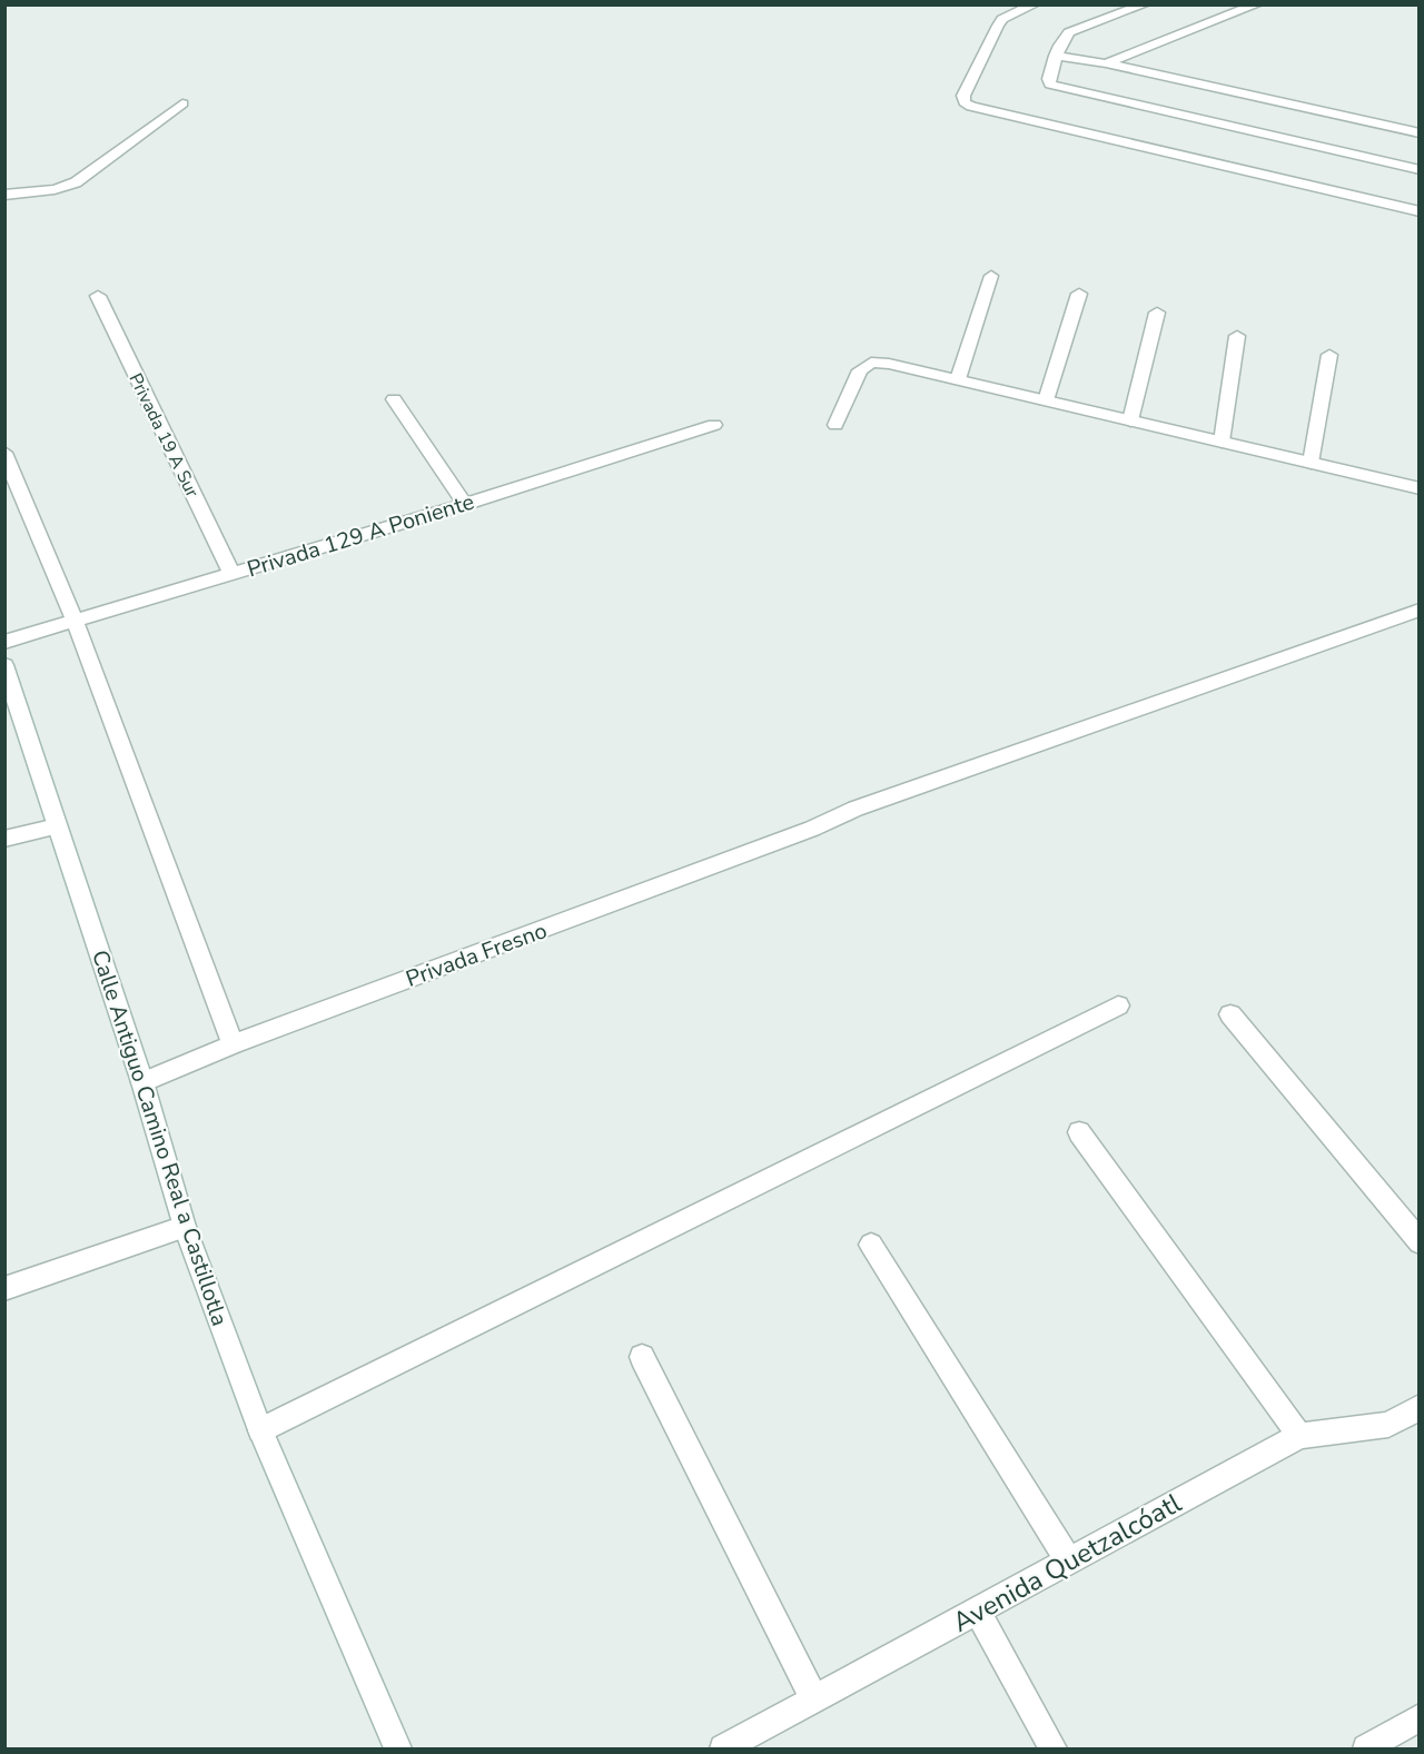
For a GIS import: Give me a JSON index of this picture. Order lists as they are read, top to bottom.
{
  "streets": {
    "street": [
      "Privada 19 A Sur",
      "Privada 129 A Poniente",
      "Privada Fresno",
      "Calle Antiguo Camino Real a Castillotla",
      "Avenida Quetzalcóatl"
    ]
  },
  "crossings": [
    ["Privada 19 A Sur", "Privada 129 A Poniente"],
    ["Privada Fresno", "Calle Antiguo Camino Real a Castillotla"]
  ]
}
